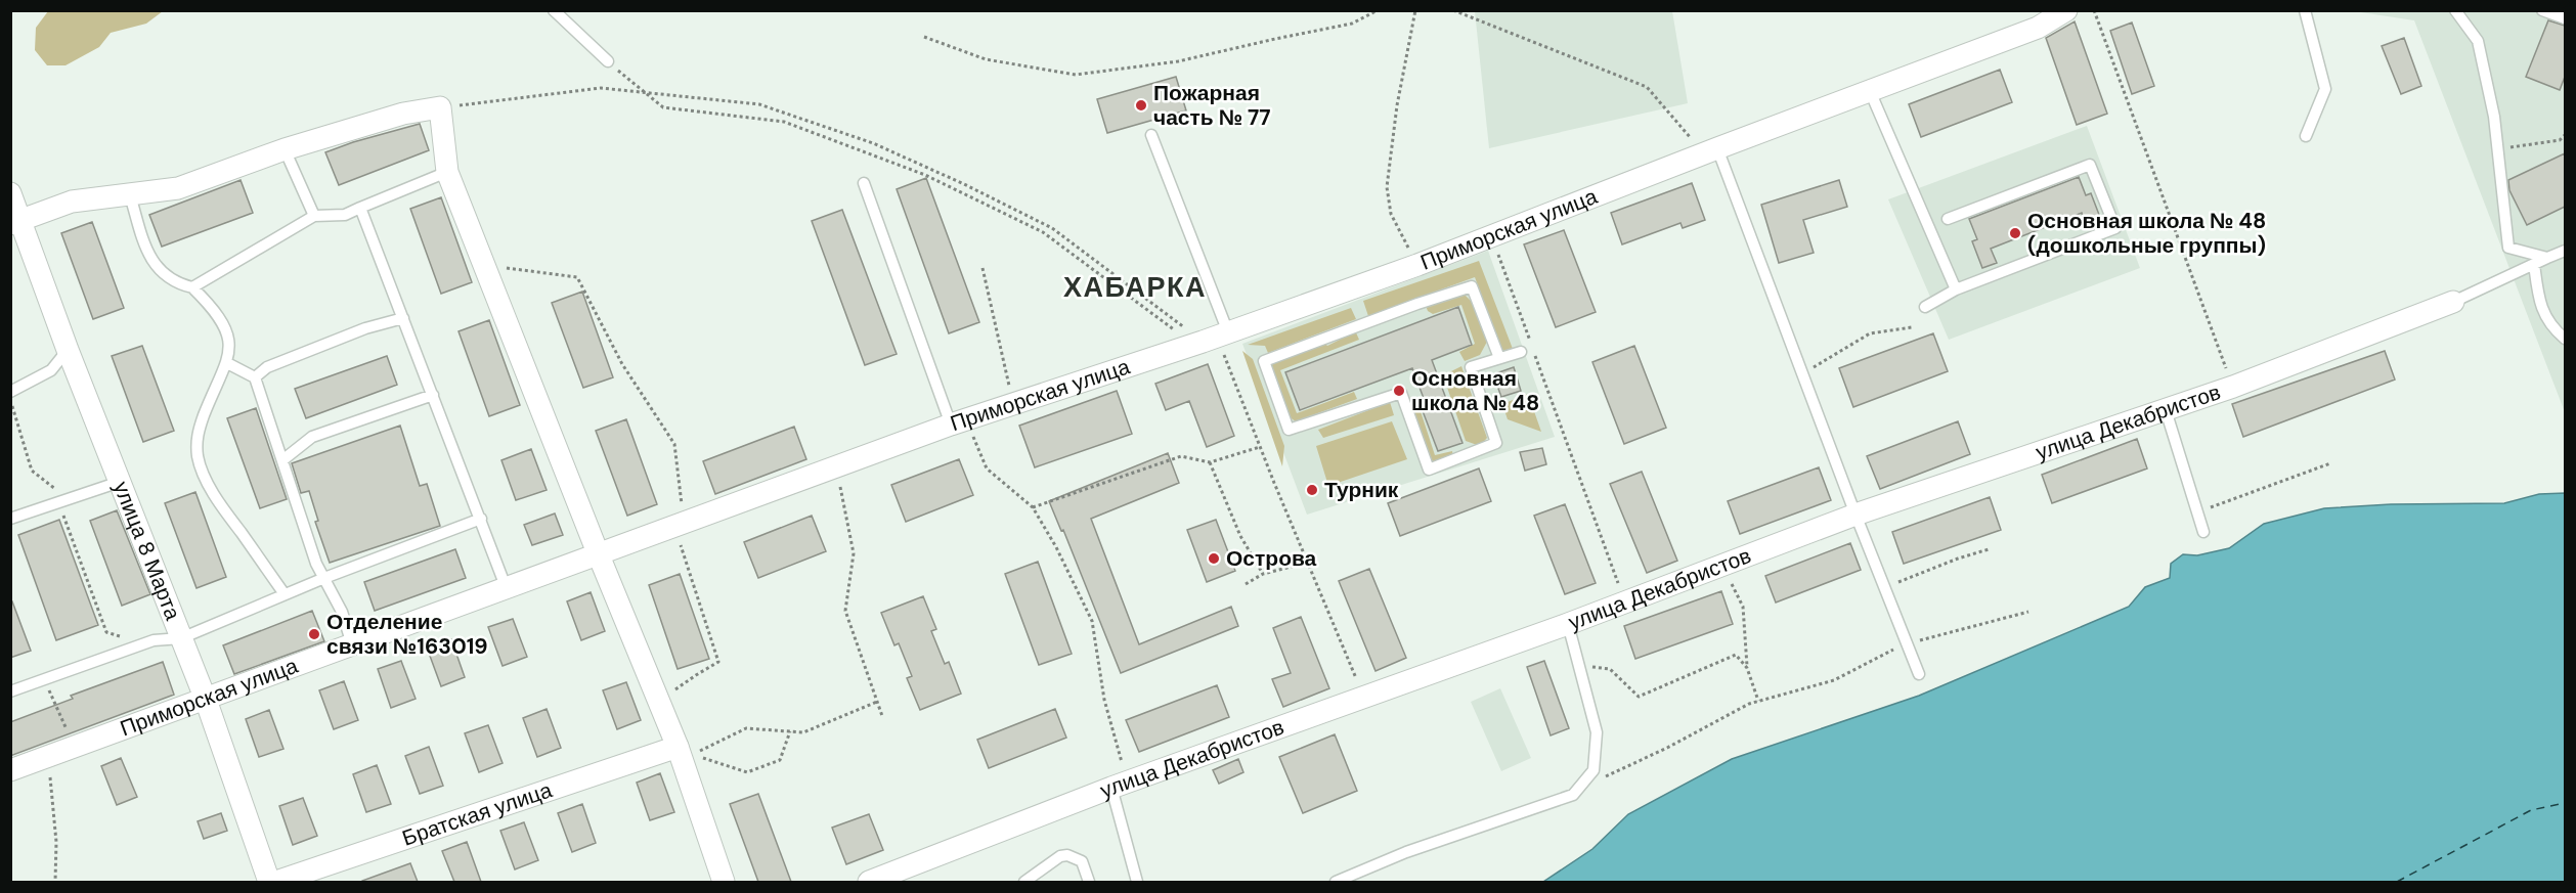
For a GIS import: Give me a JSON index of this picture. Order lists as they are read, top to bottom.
{
  "streets": {
    "street": [
      "Приморская улица",
      "улица Декабристов",
      "улица 8 Марта",
      "Братская улица"
    ]
  },
  "crossings": [
    ["Приморская улица", "улица 8 Марта"]
  ],
  "districts": ["ХАБАРКА"],
  "places": [
    "Пожарная часть № 77",
    "Основная школа № 48 (дошкольные группы)",
    "Основная школа № 48",
    "Турник",
    "Острова",
    "Отделение связи №163019"
  ]
}
